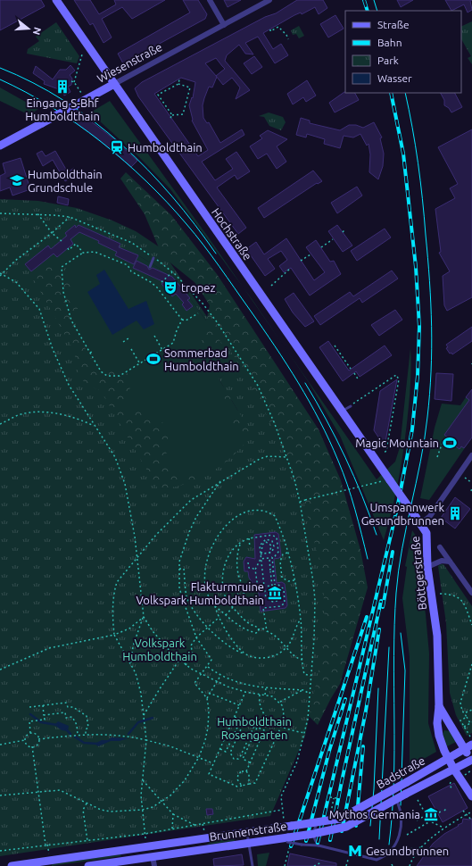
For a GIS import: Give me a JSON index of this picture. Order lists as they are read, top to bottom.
{
  "streets": {
    "street": [
      "Wiesenstraße",
      "Hochstraße",
      "Böttgerstraße",
      "Badstraße",
      "Brunnenstraße"
    ]
  },
  "crossings": [
    ["Wiesenstraße", "Hochstraße"],
    ["Hochstraße", "Böttgerstraße"],
    ["Böttgerstraße", "Badstraße"],
    ["Badstraße", "Brunnenstraße"]
  ],
  "parks": ["Volkspark Humboldthain", "Humboldthain Rosengarten"],
  "places": {
    "building": ["Eingang S-Bhf Humboldthain", "Umspannwerk Gesundbrunnen"],
    "station": ["Humboldthain"],
    "school or university": ["Humboldthain Grundschule"],
    "theatre": ["tropez"],
    "sports": ["Sommerbad Humboldthain", "Magic Mountain"],
    "museum": ["Flakturmruine Volkspark Humboldthain", "Mythos Germania"],
    "metro station": ["Gesundbrunnen"]
  },
  "legend": [
    "Straße",
    "Bahn",
    "Park",
    "Wasser"
  ],
  "north": "right"
}
